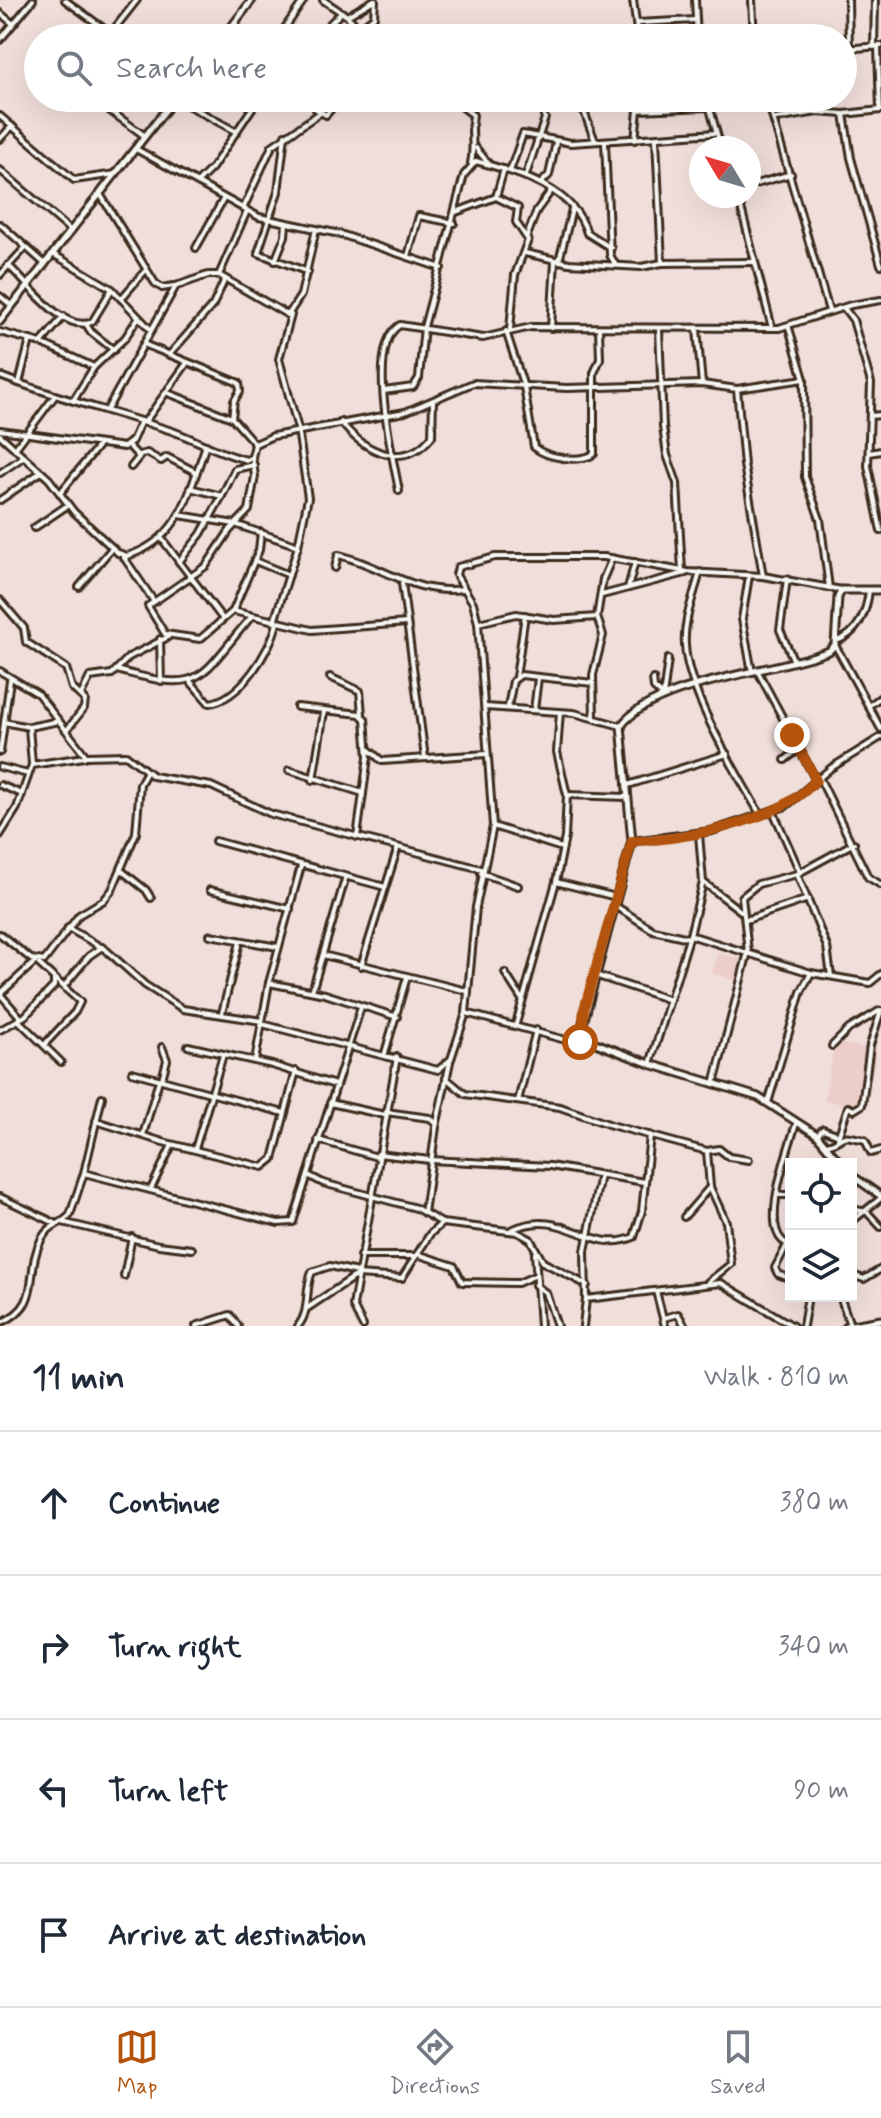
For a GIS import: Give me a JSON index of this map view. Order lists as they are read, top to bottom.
{
  "north": "top left",
  "page": {
    "search": "Search here",
    "heading": ["11 min", "Walk · 810 m"],
    "list": [
      ["Continue", "380 m"],
      ["Turn right", "340 m"],
      ["Turn left", "90 m"],
      "Arrive at destination"
    ],
    "nav": ["Map", "Directions", "Saved"]
  }
}
